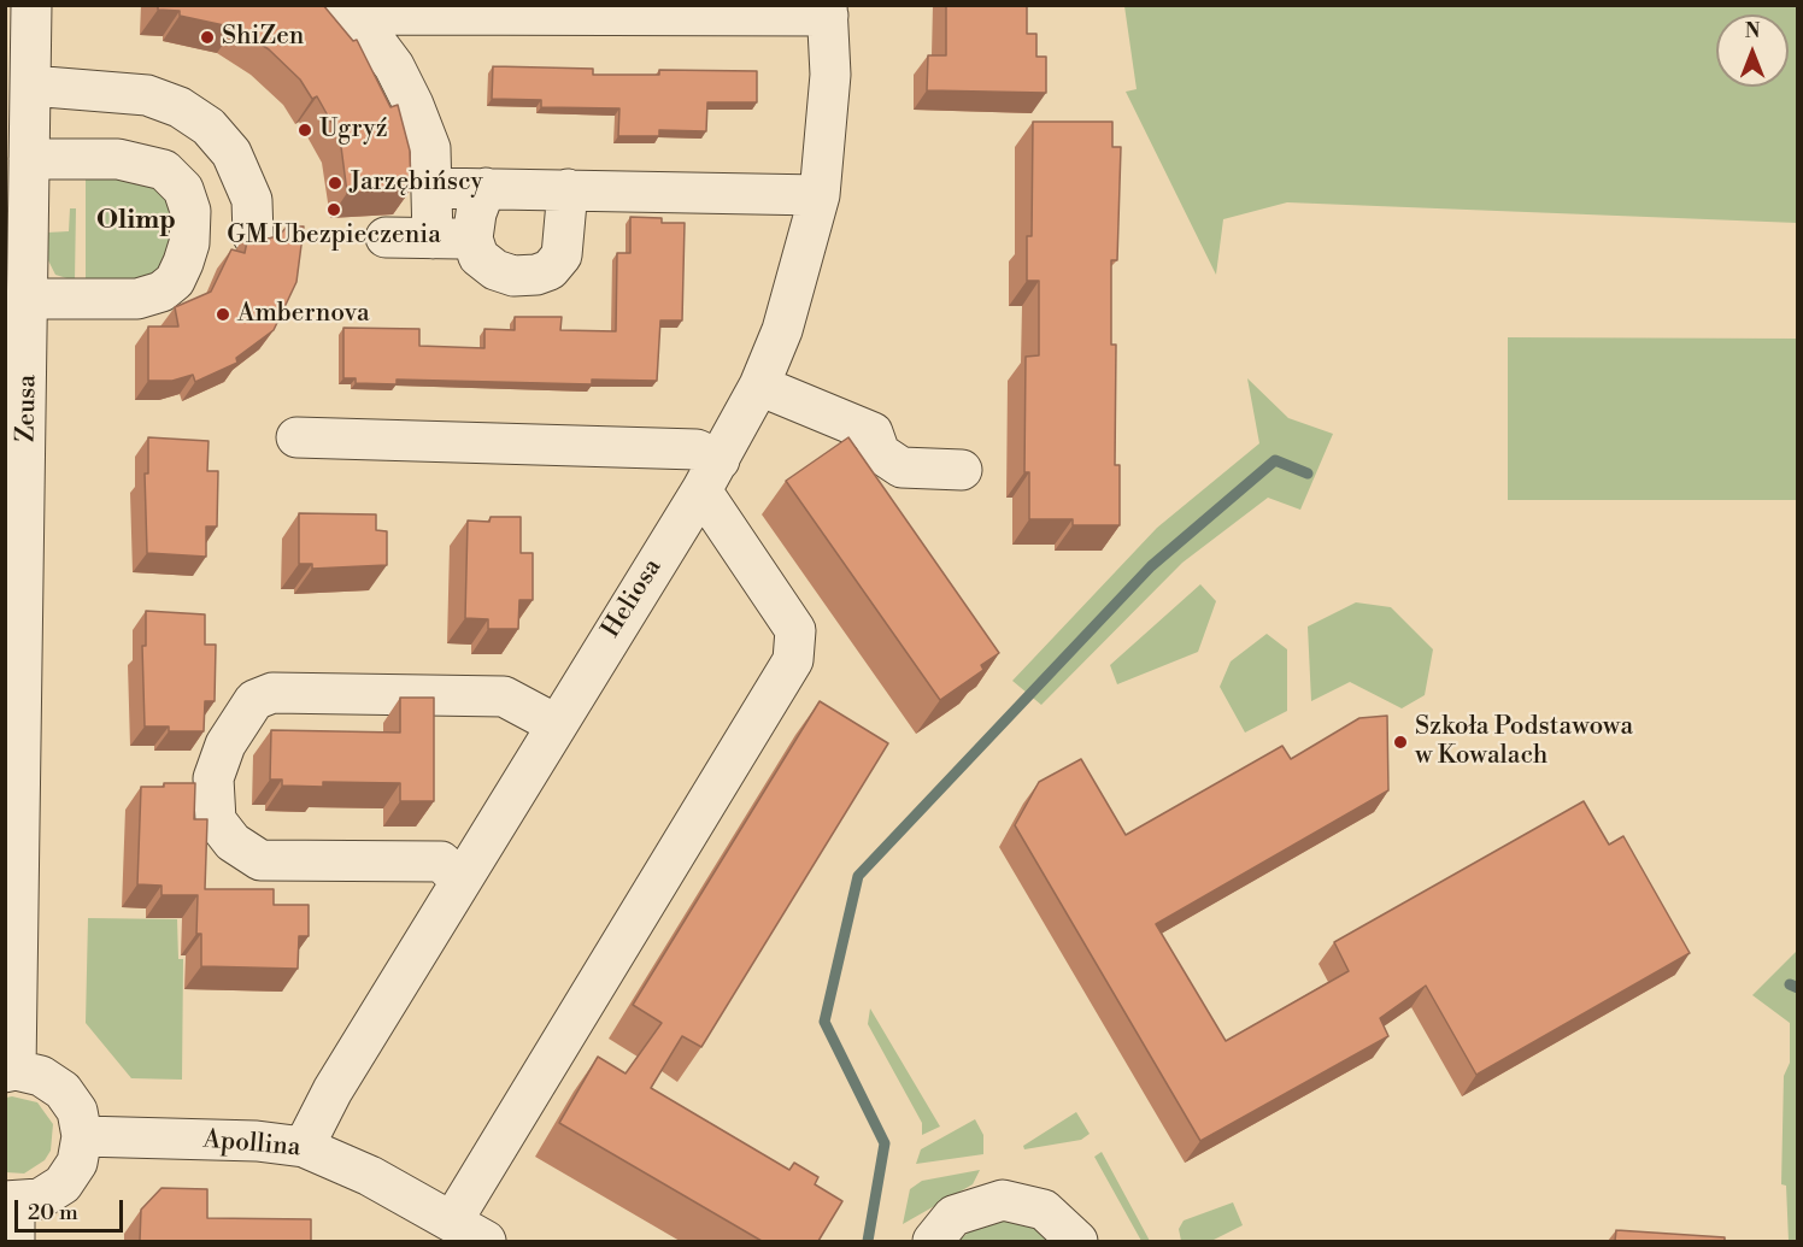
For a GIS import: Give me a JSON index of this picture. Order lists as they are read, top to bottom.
{
  "streets": {
    "street": ["Zeusa", "Heliosa", "Apollina"]
  },
  "crossings": [
    ["Heliosa", "Apollina"]
  ],
  "districts": ["Olimp"],
  "places": [
    "ShiZen",
    "Ugryź",
    "Jarzębińscy",
    "GM Ubezpieczenia",
    "Ambernova",
    "Szkoła Podstawowa w Kowalach"
  ],
  "scale_bar": "20 m",
  "north": "top"
}
